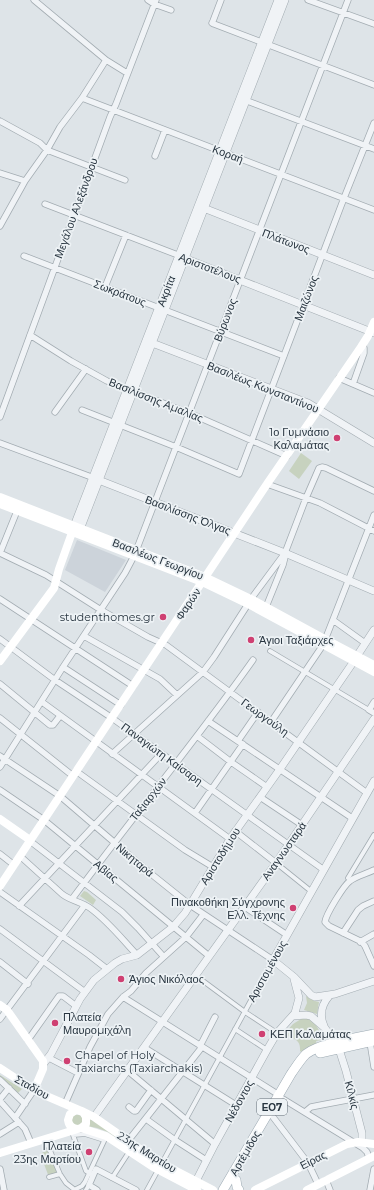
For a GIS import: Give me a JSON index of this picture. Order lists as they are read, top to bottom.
{
  "streets": {
    "main road": [
      "Ακρίτα",
      "Βασιλέως Γεωργίου",
      "Φαρών",
      "Αριστοδήμου",
      "Σταδίου",
      "ΕΟ7",
      "23ης Μαρτίου",
      "Αρτέμιδος",
      "Είρας"
    ],
    "street": [
      "Κοραή",
      "Μεγάλου Αλεξάνδρου",
      "Πλάτωνος",
      "Αριστοτέλους",
      "Σωκράτους",
      "Μαιζώνος",
      "Βύρωνος",
      "Βασιλέως Κωνσταντίνου",
      "Βασιλίσσης Αμαλίας",
      "Βασιλίσσης Όλγας",
      "Γεωργούλη",
      "Παναγιώτη Καίσαρη",
      "Ταξιαρχών",
      "Αναγνωσταρά",
      "Νικηταρά",
      "Αβίας",
      "Αριστομένους",
      "Κιλκίς",
      "Νέδοντος"
    ]
  },
  "crossings": [
    ["Κοραή", "Μεγάλου Αλεξάνδρου"],
    ["Κοραή", "Ακρίτα"],
    ["Κοραή", "Μαιζώνος"],
    ["Κοραή", "Βύρωνος"],
    ["Μεγάλου Αλεξάνδρου", "Αριστοτέλους"],
    ["Μεγάλου Αλεξάνδρου", "Σωκράτους"],
    ["Μεγάλου Αλεξάνδρου", "Βασιλίσσης Αμαλίας"],
    ["Πλάτωνος", "Ακρίτα"],
    ["Πλάτωνος", "Μαιζώνος"],
    ["Πλάτωνος", "Βύρωνος"],
    ["Αριστοτέλους", "Ακρίτα"],
    ["Αριστοτέλους", "Μαιζώνος"],
    ["Αριστοτέλους", "Βύρωνος"],
    ["Αριστοτέλους", "Φαρών"],
    ["Ακρίτα", "Σωκράτους"],
    ["Ακρίτα", "Βασιλέως Κωνσταντίνου"],
    ["Ακρίτα", "Βασιλίσσης Αμαλίας"],
    ["Ακρίτα", "Βασιλίσσης Όλγας"],
    ["Ακρίτα", "Βασιλέως Γεωργίου"],
    ["Ακρίτα", "Γεωργούλη"],
    ["Ακρίτα", "Παναγιώτη Καίσαρη"],
    ["Σωκράτους", "Μαιζώνος"],
    ["Σωκράτους", "Βύρωνος"],
    ["Μαιζώνος", "Βύρωνος"],
    ["Μαιζώνος", "Βασιλέως Κωνσταντίνου"],
    ["Μαιζώνος", "Βασιλίσσης Αμαλίας"],
    ["Βύρωνος", "Βασιλέως Κωνσταντίνου"],
    ["Βύρωνος", "Βασιλίσσης Αμαλίας"],
    ["Βύρωνος", "Βασιλίσσης Όλγας"],
    ["Βύρωνος", "Βασιλέως Γεωργίου"],
    ["Βύρωνος", "Γεωργούλη"],
    ["Βύρωνος", "Παναγιώτη Καίσαρη"],
    ["Βύρωνος", "Νικηταρά"],
    ["Βασιλέως Κωνσταντίνου", "Φαρών"],
    ["Βασιλίσσης Αμαλίας", "Φαρών"],
    ["Βασιλίσσης Όλγας", "Φαρών"],
    ["Βασιλέως Γεωργίου", "Φαρών"],
    ["Βασιλέως Γεωργίου", "Αριστοδήμου"],
    ["Φαρών", "Γεωργούλη"],
    ["Φαρών", "Παναγιώτη Καίσαρη"],
    ["Φαρών", "Νικηταρά"],
    ["Φαρών", "Αβίας"],
    ["Γεωργούλη", "Ταξιαρχών"],
    ["Γεωργούλη", "Αναγνωσταρά"],
    ["Γεωργούλη", "Αριστοδήμου"],
    ["Γεωργούλη", "Αριστομένους"],
    ["Παναγιώτη Καίσαρη", "Ταξιαρχών"],
    ["Παναγιώτη Καίσαρη", "Αναγνωσταρά"],
    ["Παναγιώτη Καίσαρη", "Αριστοδήμου"],
    ["Παναγιώτη Καίσαρη", "Αριστομένους"],
    ["Ταξιαρχών", "Νικηταρά"],
    ["Ταξιαρχών", "Αβίας"],
    ["Αναγνωσταρά", "Νικηταρά"],
    ["Αναγνωσταρά", "Αβίας"],
    ["Αναγνωσταρά", "23ης Μαρτίου"],
    ["Αριστοδήμου", "Νικηταρά"],
    ["Αριστοδήμου", "Αβίας"],
    ["Αριστοδήμου", "Σταδίου"],
    ["Αριστοδήμου", "23ης Μαρτίου"],
    ["Νικηταρά", "Αριστομένους"],
    ["Αριστομένους", "23ης Μαρτίου"],
    ["Σταδίου", "23ης Μαρτίου"],
    ["Κιλκίς", "Αρτέμιδος"],
    ["Κιλκίς", "Είρας"],
    ["Νέδοντος", "23ης Μαρτίου"]
  ],
  "places": [
    "1ο Γυμνάσιο Καλαμάτας",
    "studenthomes.gr",
    "Άγιοι Ταξιάρχες",
    "Πινακοθήκη Σύγχρονης Ελλ. Τέχνης",
    "Άγιος Νικόλαος",
    "Πλατεία Μαυρομιχάλη",
    "ΚΕΠ Καλαμάτας",
    "Chapel of Holy Taxiarchs (Taxiarchakis)",
    "Πλατεία 23ης Μαρτίου"
  ]
}
